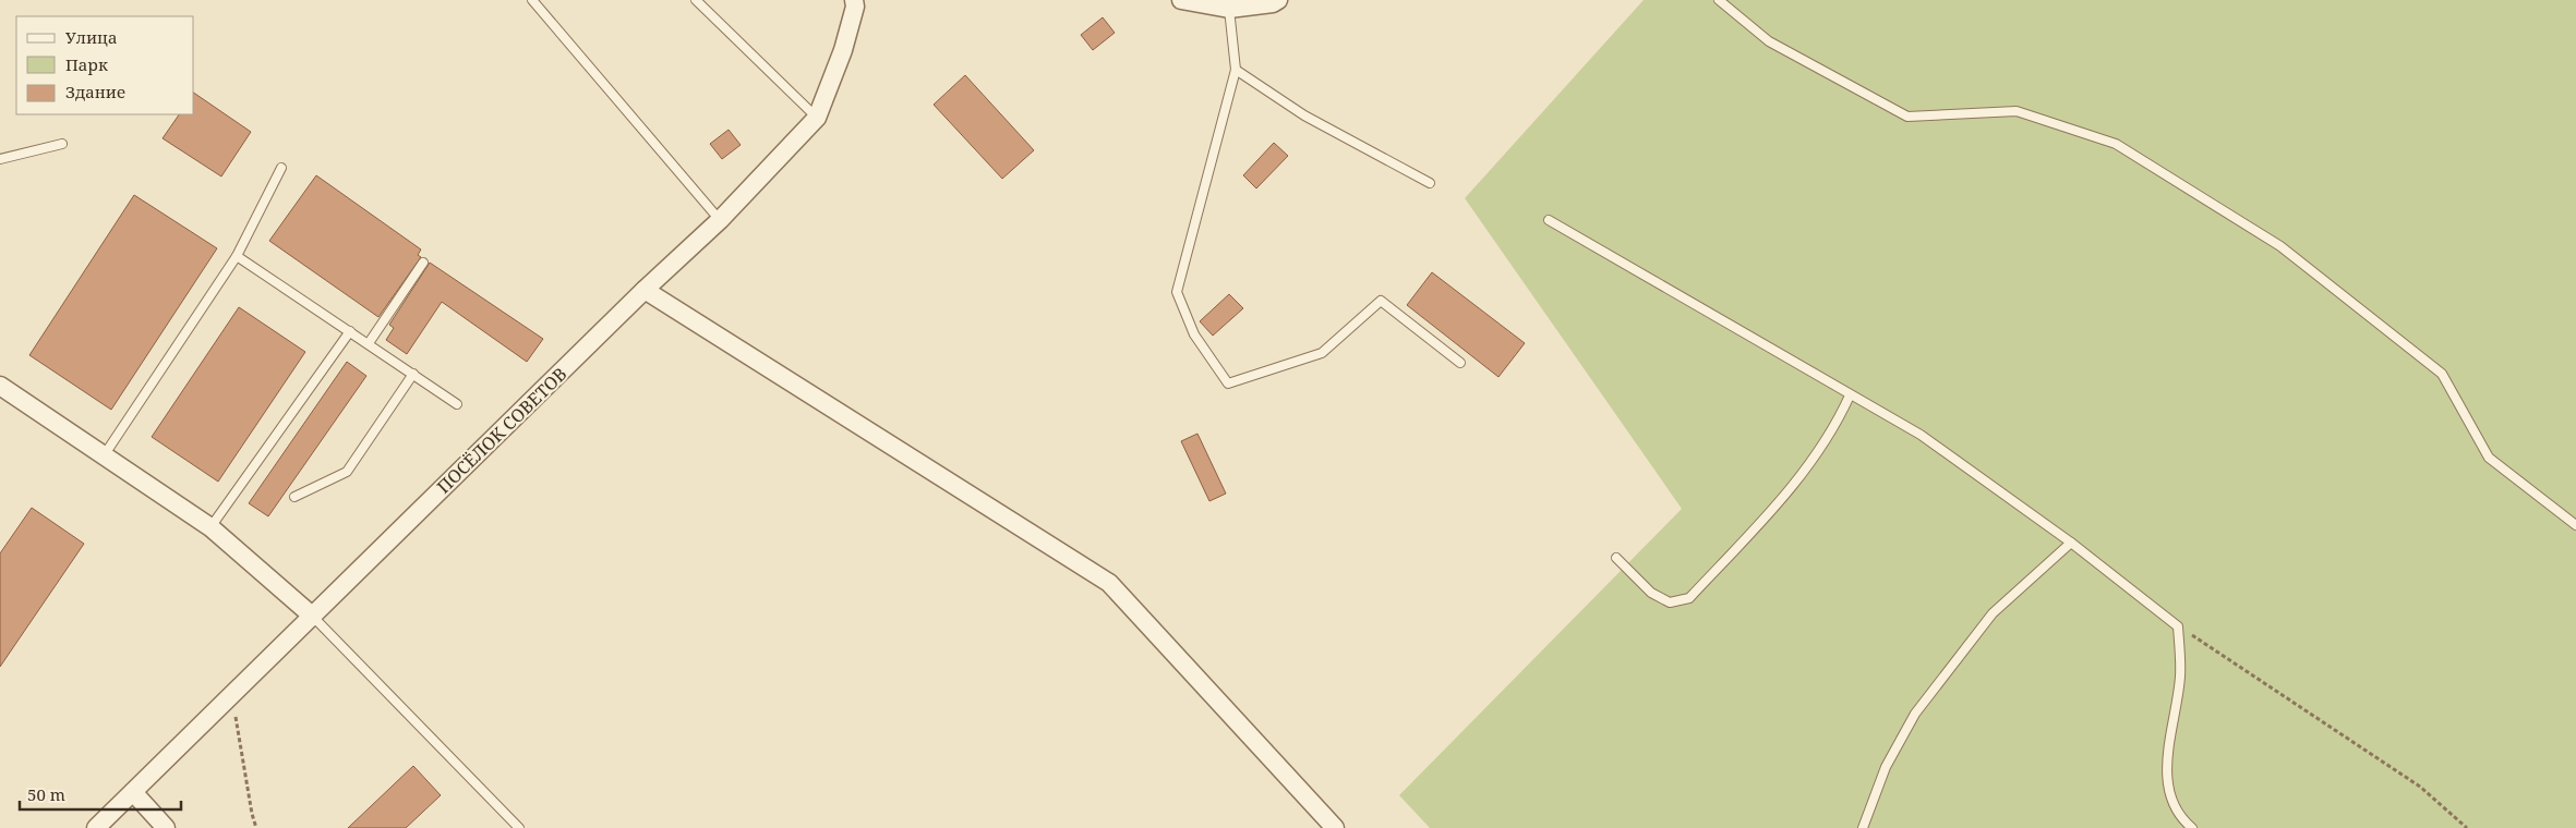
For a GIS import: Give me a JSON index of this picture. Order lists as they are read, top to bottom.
{
  "streets": {
    "street": ["ПОСЁЛОК СОВЕТОВ"]
  },
  "legend": ["Улица", "Парк", "Здание"],
  "scale_bar": "50 m"
}
